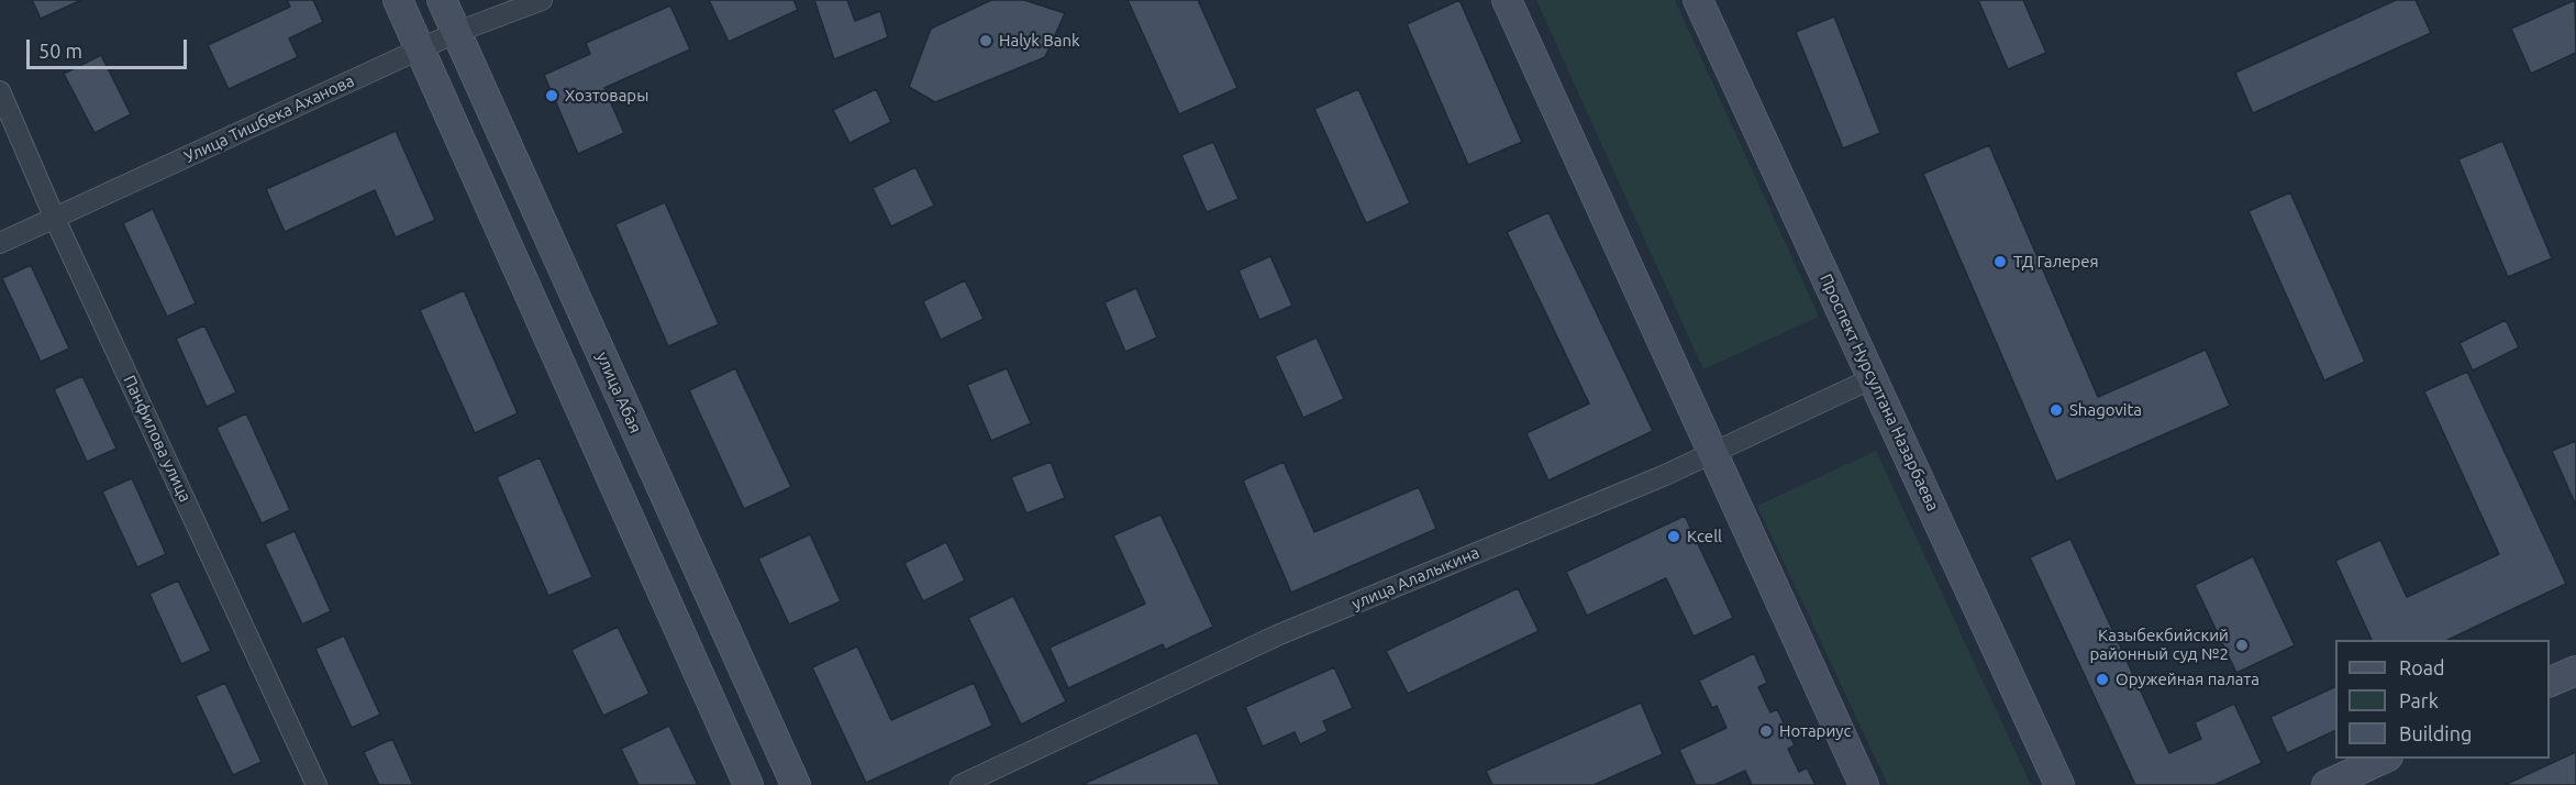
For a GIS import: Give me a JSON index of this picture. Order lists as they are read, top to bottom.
{
  "streets": {
    "main road": ["улица Абая", "Проспект Нурсултана Назарбаева"],
    "street": ["Улица Тишбека Аханова", "Панфилова улица", "улица Алалыкина"]
  },
  "crossings": [
    ["Улица Тишбека Аханова", "улица Абая"],
    ["Улица Тишбека Аханова", "Панфилова улица"],
    ["Проспект Нурсултана Назарбаева", "улица Алалыкина"]
  ],
  "places": [
    "Halyk Bank",
    "Хозтовары",
    "ТД Галерея",
    "Shagovita",
    "Kcell",
    "Казыбекбийский районный суд №2",
    "Оружейная палата",
    "Нотариус"
  ],
  "legend": ["Road", "Park", "Building"],
  "scale_bar": "50 m"
}
